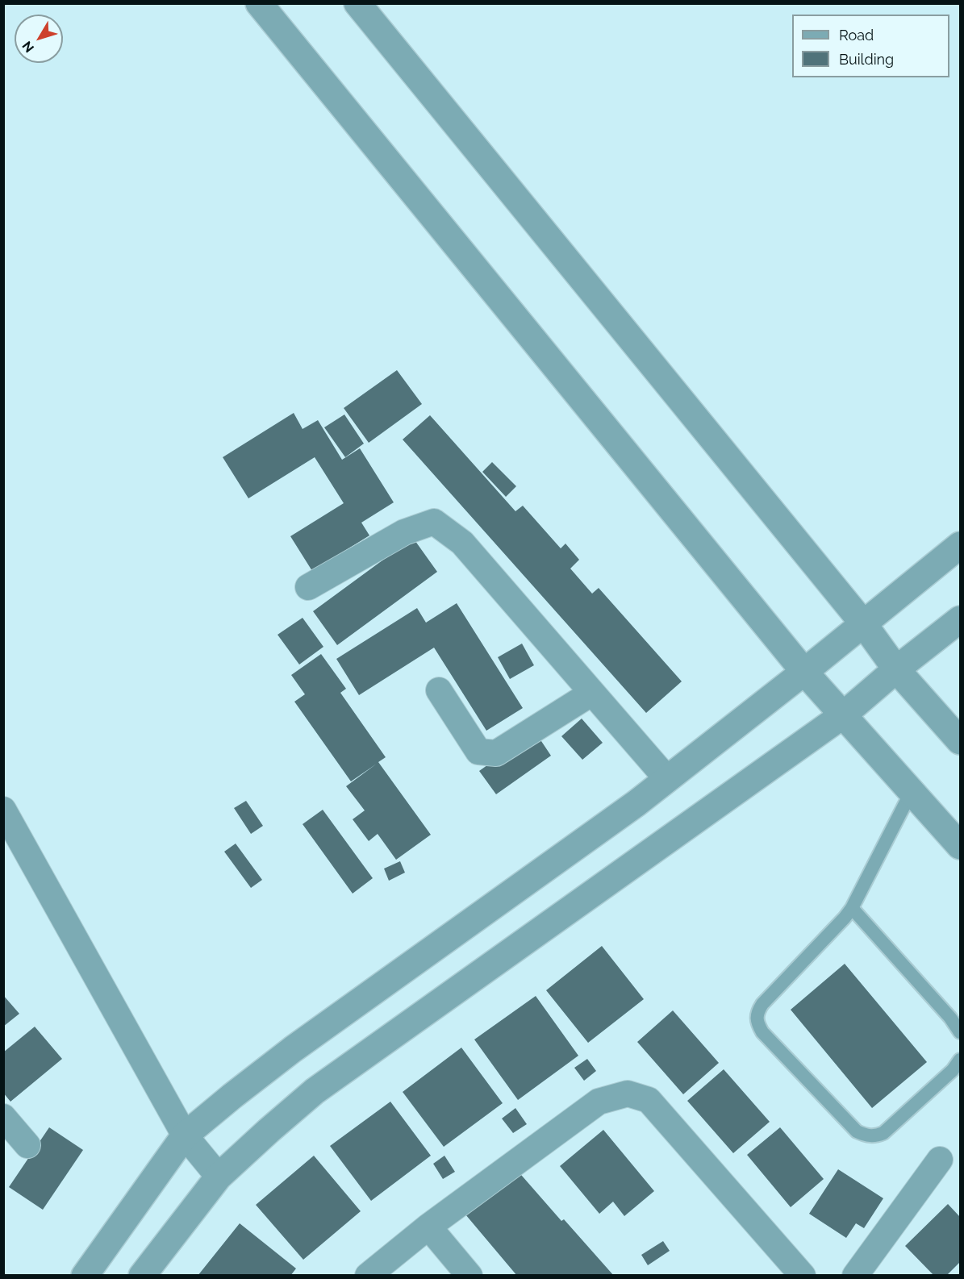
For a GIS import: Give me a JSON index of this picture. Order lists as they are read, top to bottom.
{
  "legend": ["Road", "Building"],
  "north": "bottom left"
}
